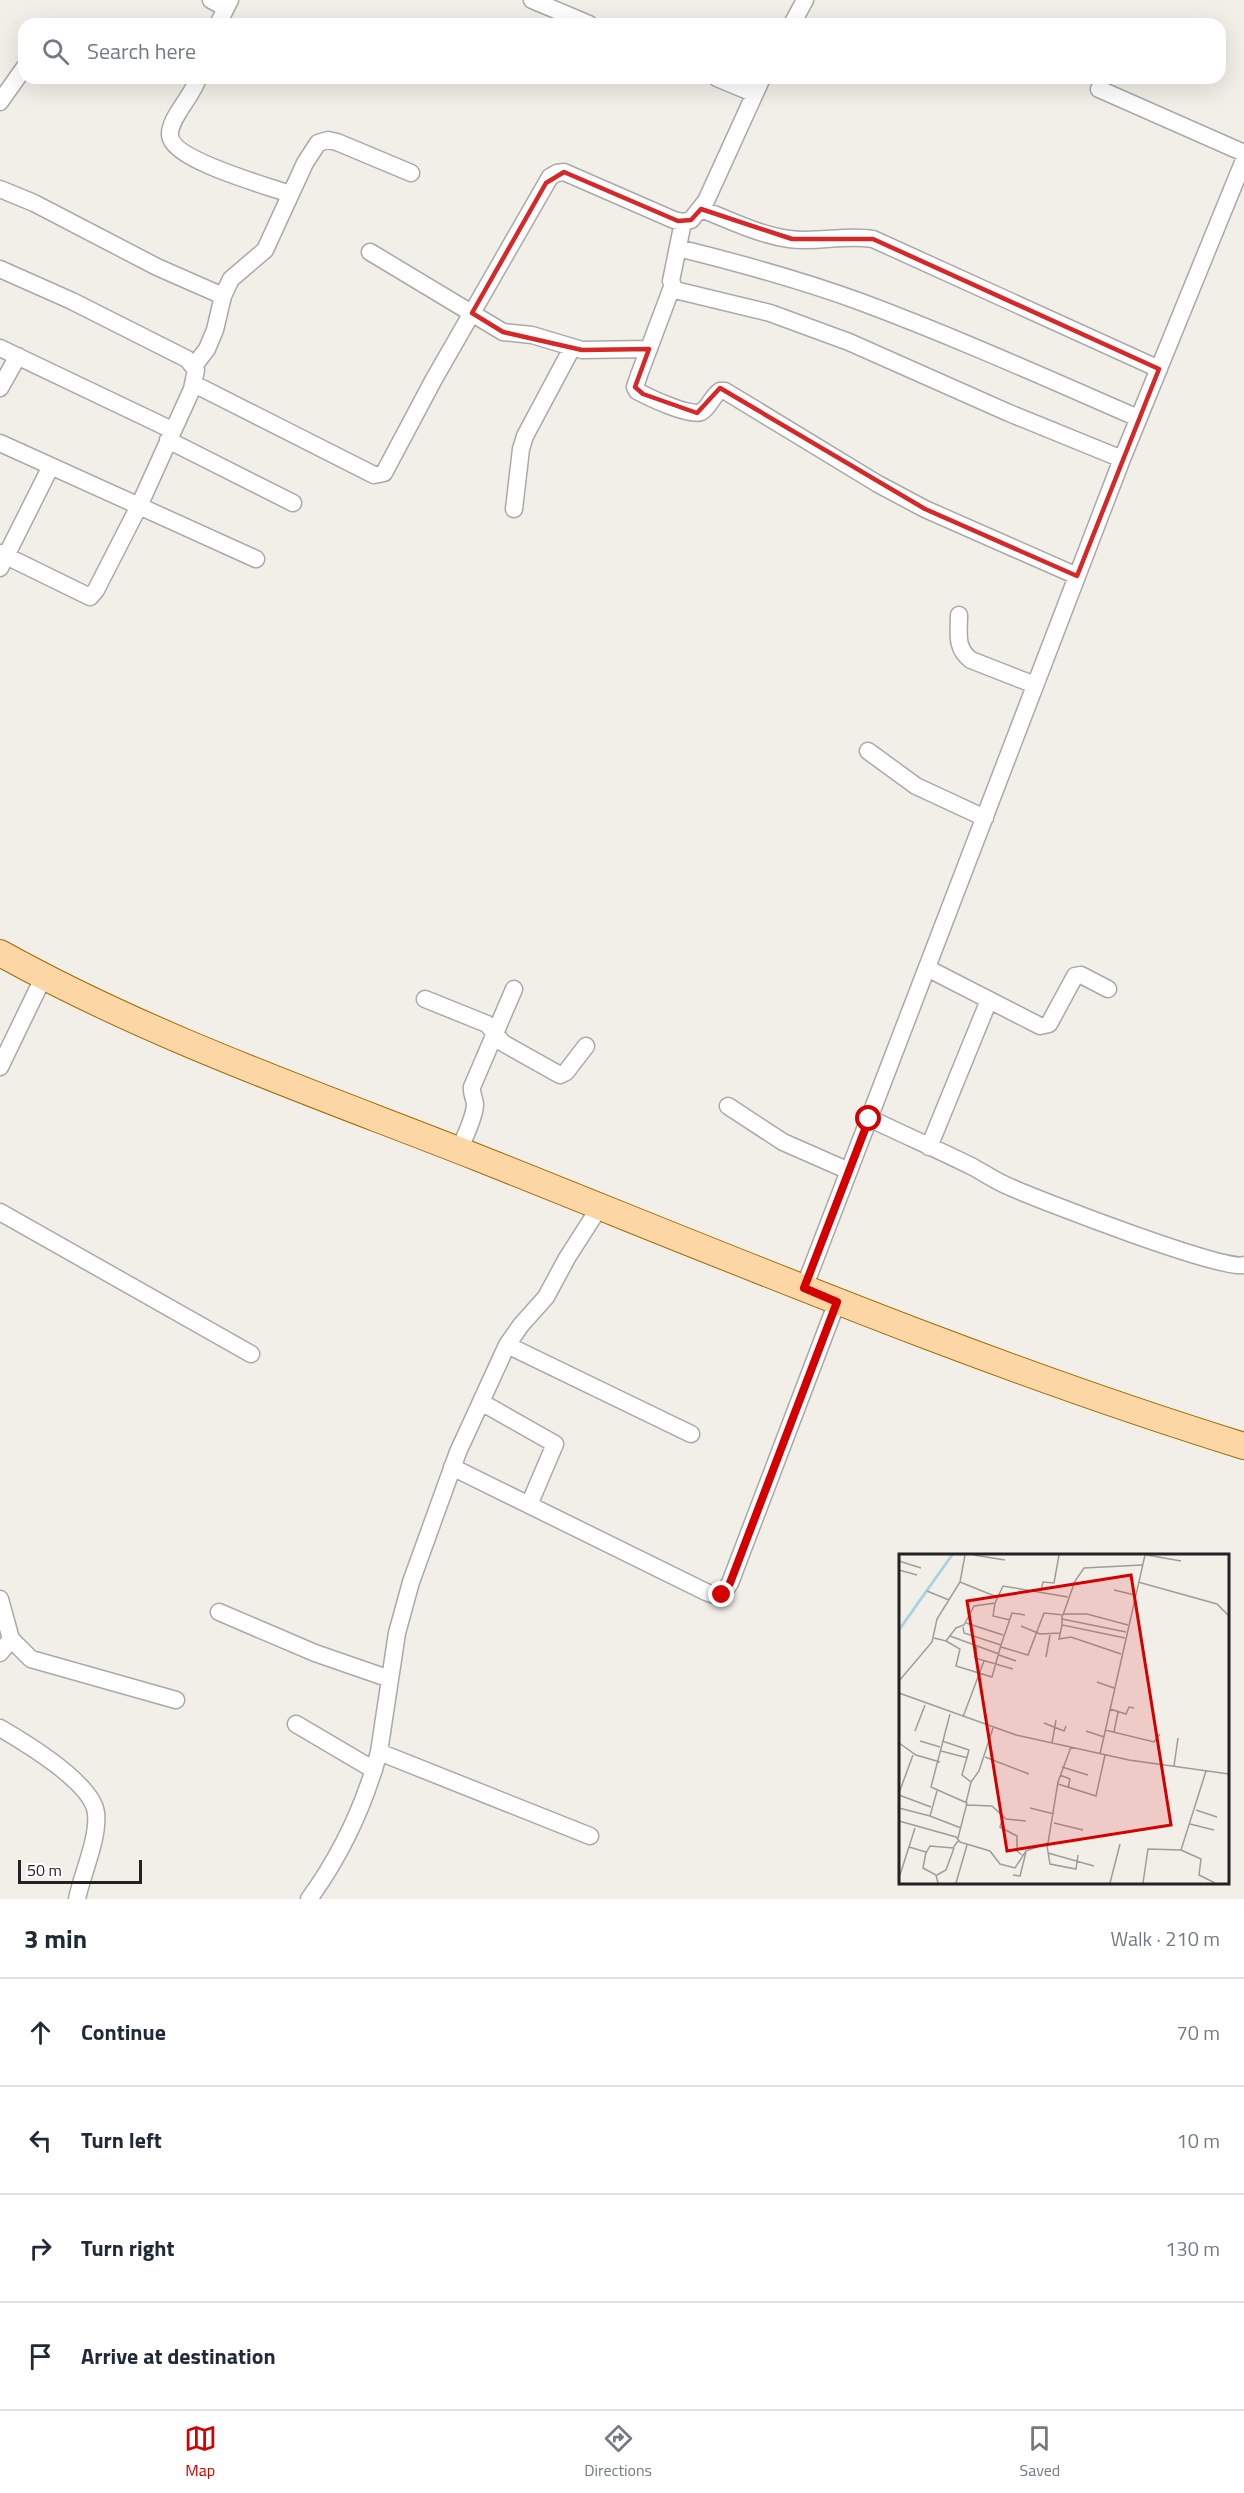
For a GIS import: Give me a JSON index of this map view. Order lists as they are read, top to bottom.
{
  "scale_bar": "50 m",
  "page": {
    "search": "Search here",
    "scale": "50 m",
    "heading": ["3 min", "Walk · 210 m"],
    "list": [
      ["Continue", "70 m"],
      ["Turn left", "10 m"],
      ["Turn right", "130 m"],
      "Arrive at destination"
    ],
    "nav": ["Map", "Directions", "Saved"]
  }
}
